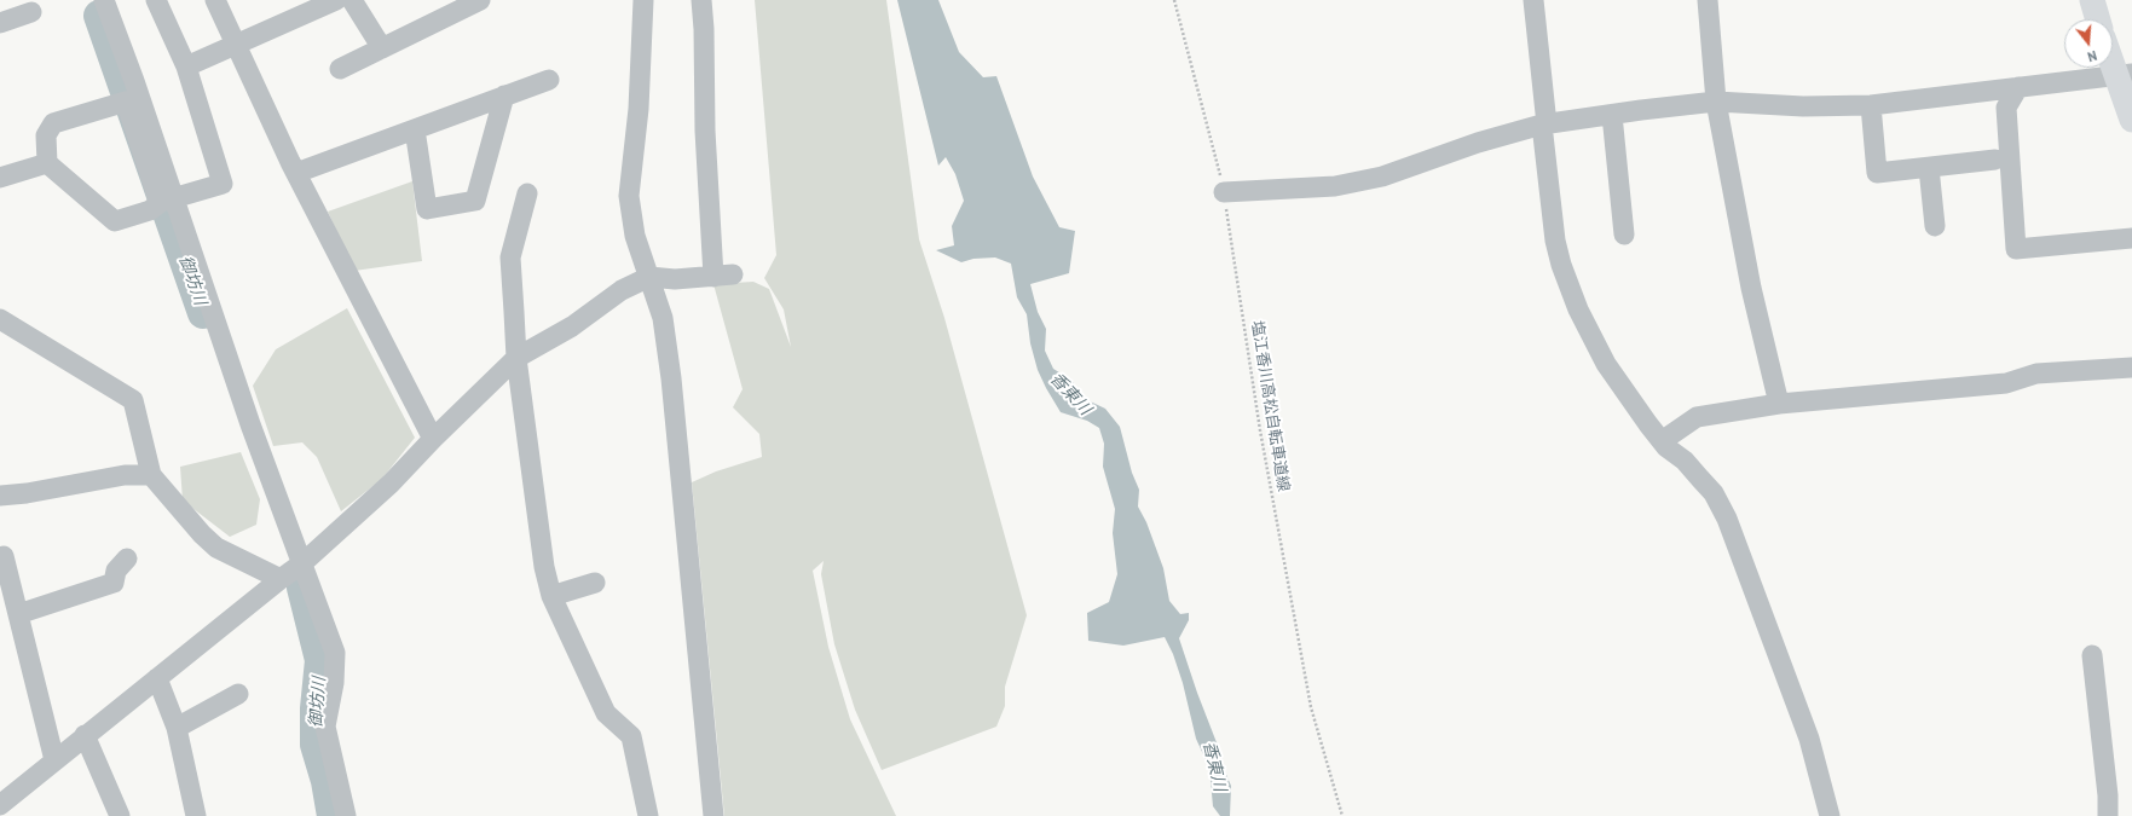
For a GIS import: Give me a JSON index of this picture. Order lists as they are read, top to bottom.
{
  "streets": {
    "path": ["塩江香川高松自転車道線"]
  },
  "water": ["御坊川", "香東川"],
  "north": "bottom"
}
